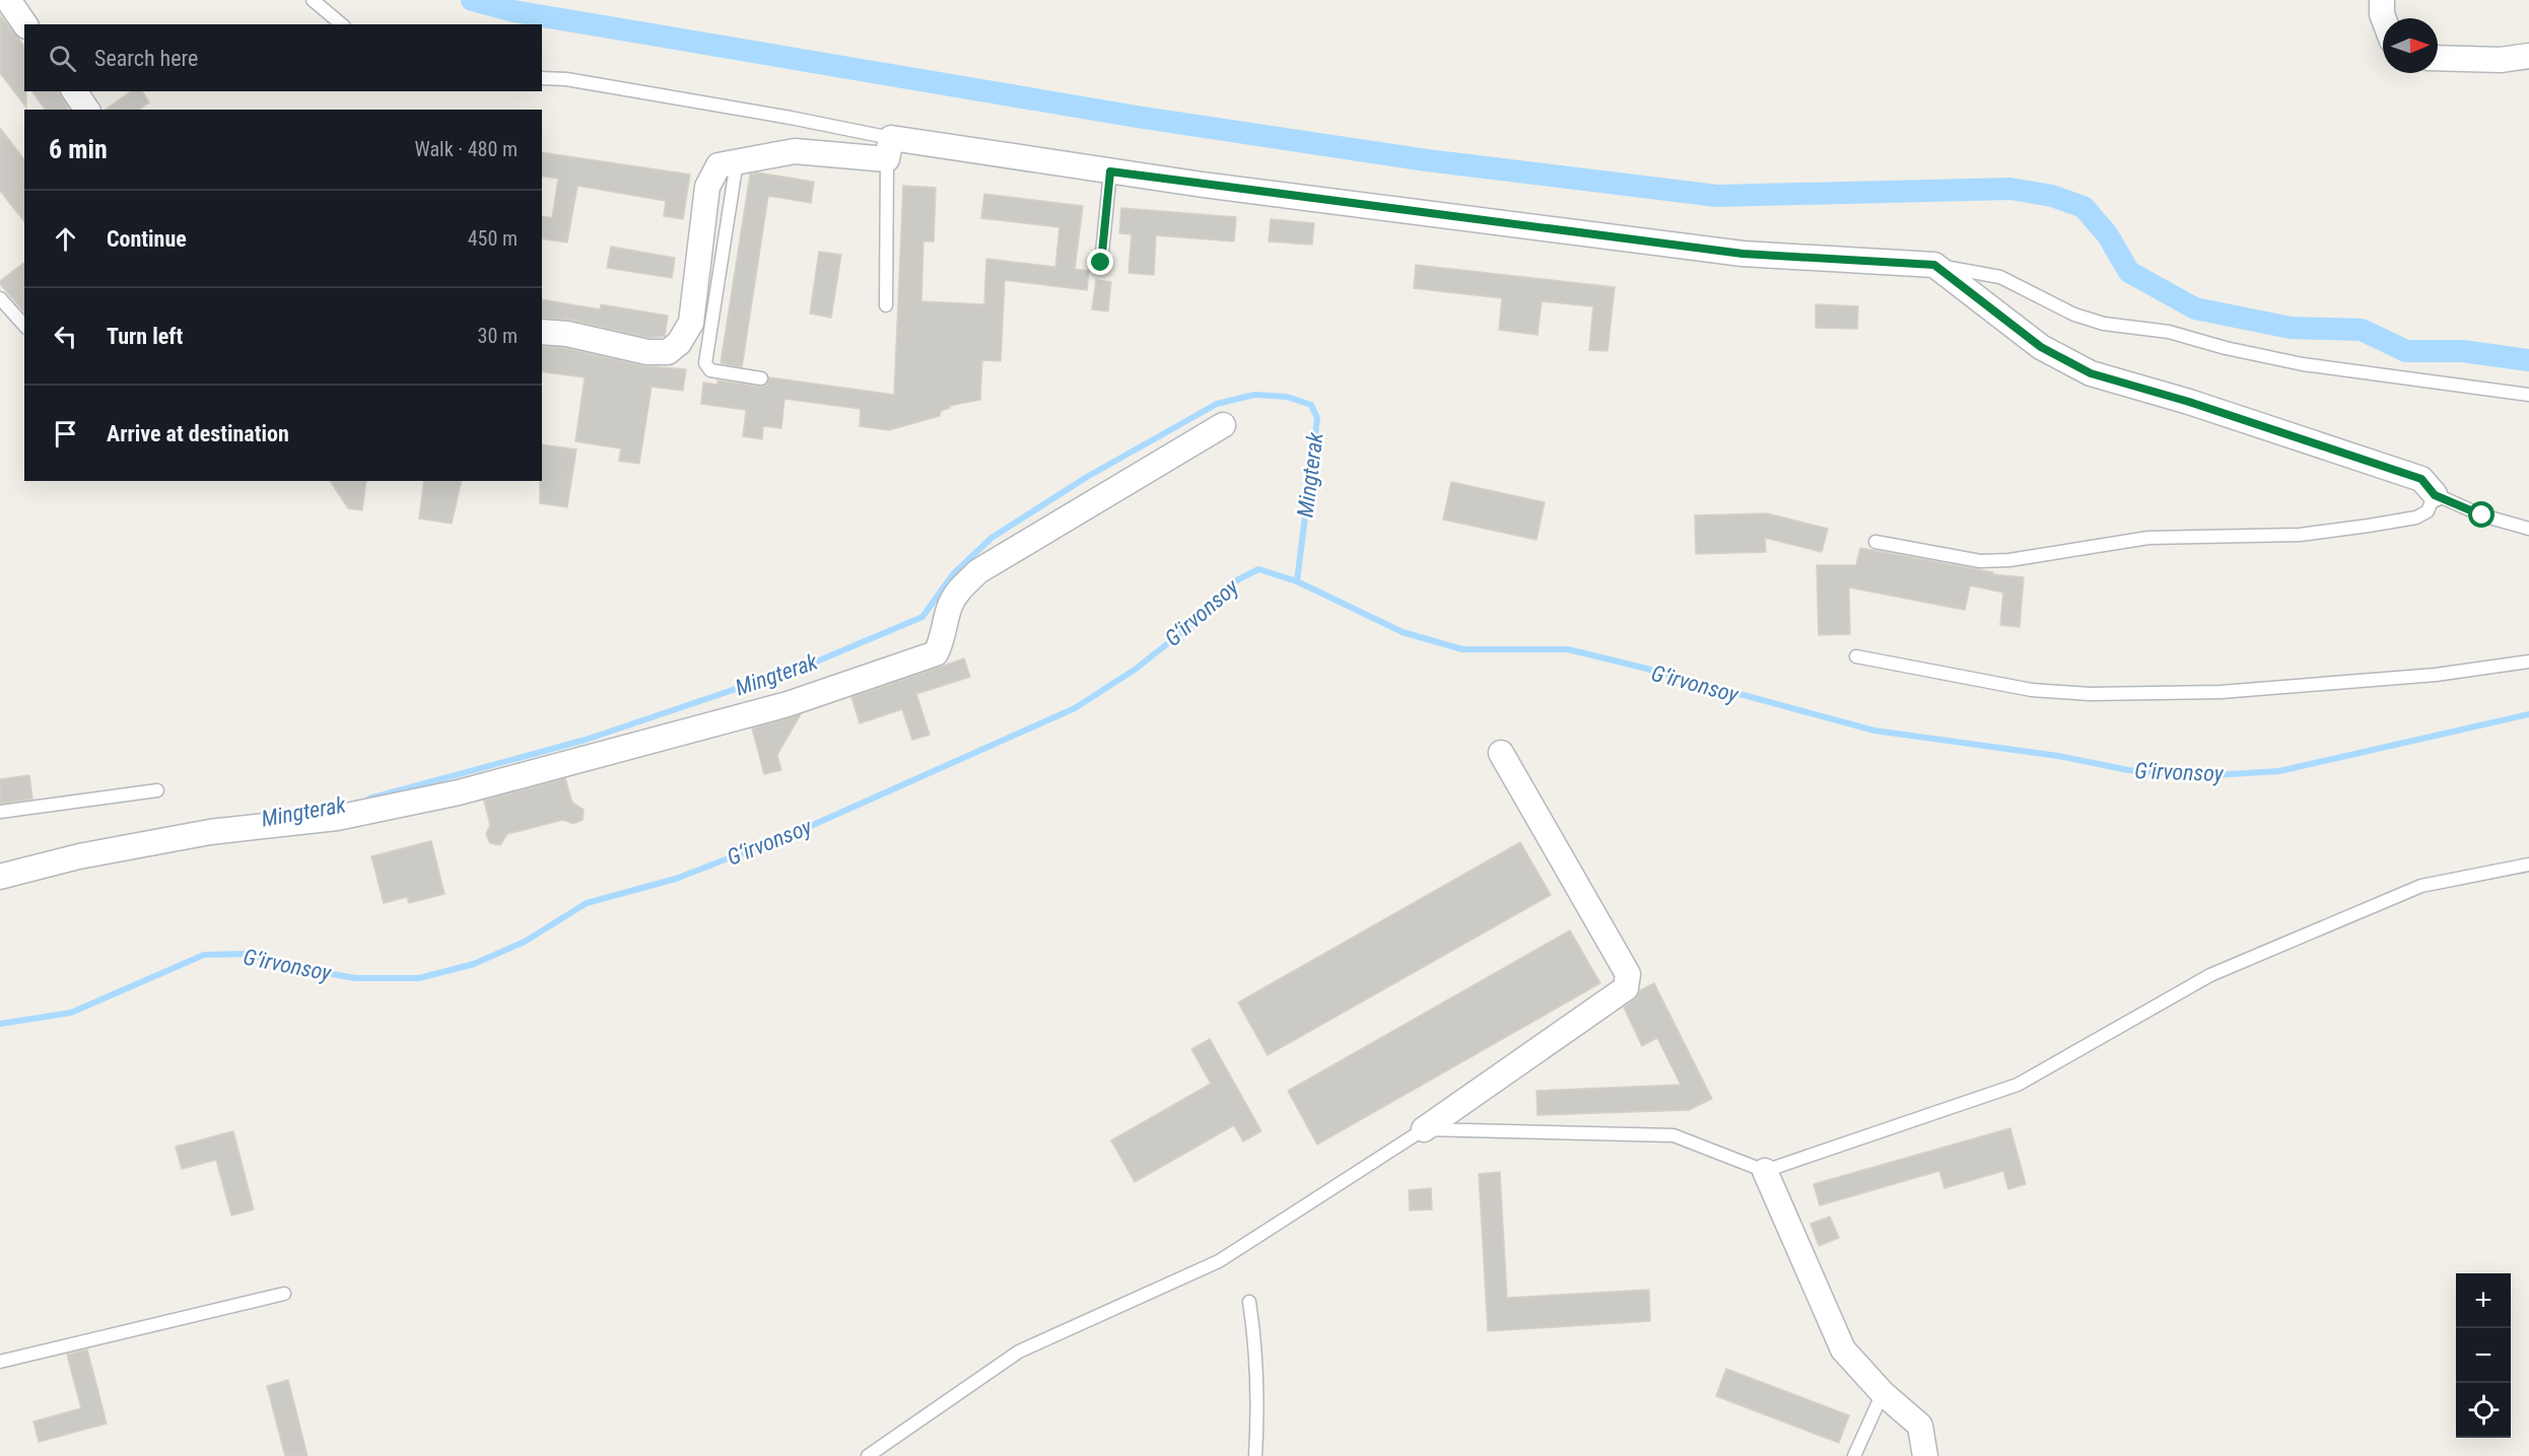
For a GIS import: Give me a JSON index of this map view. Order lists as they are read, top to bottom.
{
  "water": ["Mingterak", "G‘irvonsoy"],
  "north": "right",
  "page": {
    "search": "Search here",
    "heading": ["6 min", "Walk · 480 m"],
    "list": [
      ["Continue", "450 m"],
      ["Turn left", "30 m"],
      "Arrive at destination"
    ],
    "map_buttons": ["+", "−"]
  }
}
